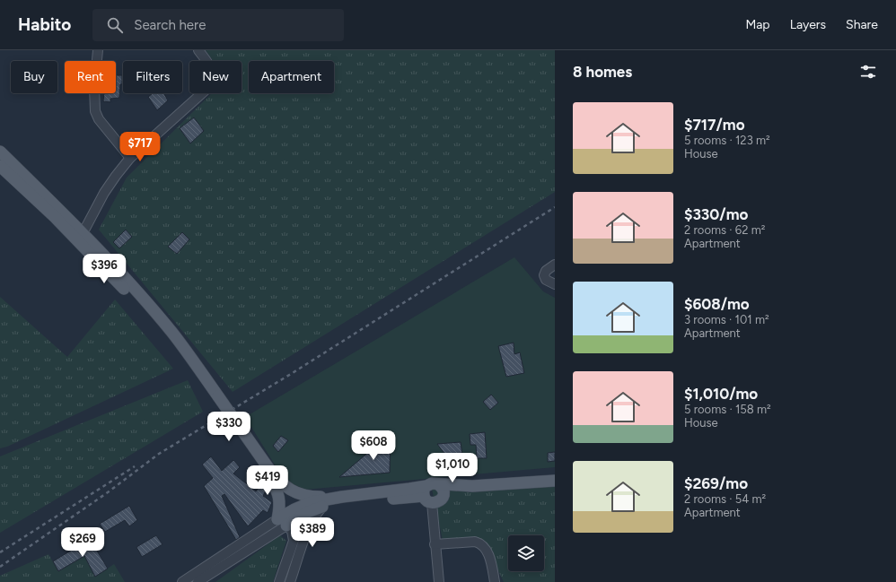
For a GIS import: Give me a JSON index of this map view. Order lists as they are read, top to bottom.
{
  "page": {
    "header": "Habito",
    "search": "Search here",
    "nav": ["Map", "Layers", "Share"],
    "heading": "8 homes",
    "chip": [
      "Buy",
      "Rent",
      "Filters",
      "New",
      "Apartment"
    ],
    "list": [
      {
        "name": "$717/mo",
        "note": "5 rooms · 123 m² · House"
      },
      {
        "name": "$330/mo",
        "note": "2 rooms · 62 m² · Apartment"
      },
      {
        "name": "$608/mo",
        "note": "3 rooms · 101 m² · Apartment"
      },
      {
        "name": "$1,010/mo",
        "note": "5 rooms · 158 m² · House"
      },
      {
        "name": "$269/mo",
        "note": "2 rooms · 54 m² · Apartment"
      }
    ],
    "price": [
      "$717",
      "$396",
      "$330",
      "$608",
      "$1,010",
      "$419",
      "$389",
      "$269"
    ]
  }
}
